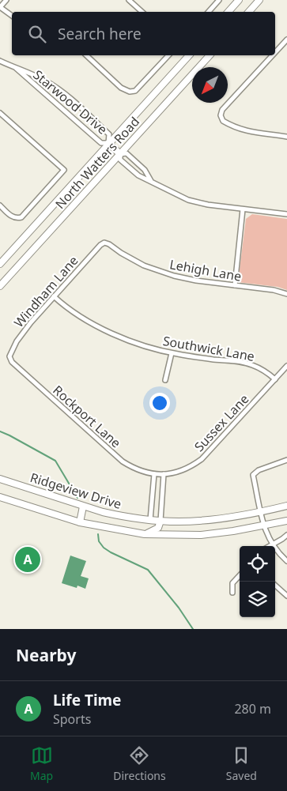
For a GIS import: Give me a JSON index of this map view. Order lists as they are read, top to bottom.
{
  "streets": {
    "main road": ["North Watters Road", "Ridgeview Drive"],
    "street": [
      "Starwood Drive",
      "Lehigh Lane",
      "Windham Lane",
      "Southwick Lane",
      "Rockport Lane",
      "Sussex Lane"
    ]
  },
  "crossings": [
    ["Starwood Drive", "North Watters Road"],
    ["Lehigh Lane", "Windham Lane"],
    ["Windham Lane", "Southwick Lane"],
    ["Windham Lane", "Rockport Lane"],
    ["Southwick Lane", "Sussex Lane"],
    ["Rockport Lane", "Sussex Lane"]
  ],
  "north": "bottom left",
  "page": {
    "search": "Search here",
    "pins": "A",
    "heading": "Nearby",
    "list": [
      {
        "mark": "A",
        "name": "Life Time",
        "note": "Sports",
        "value": "280 m"
      }
    ],
    "nav": ["Map", "Directions", "Saved"]
  }
}
